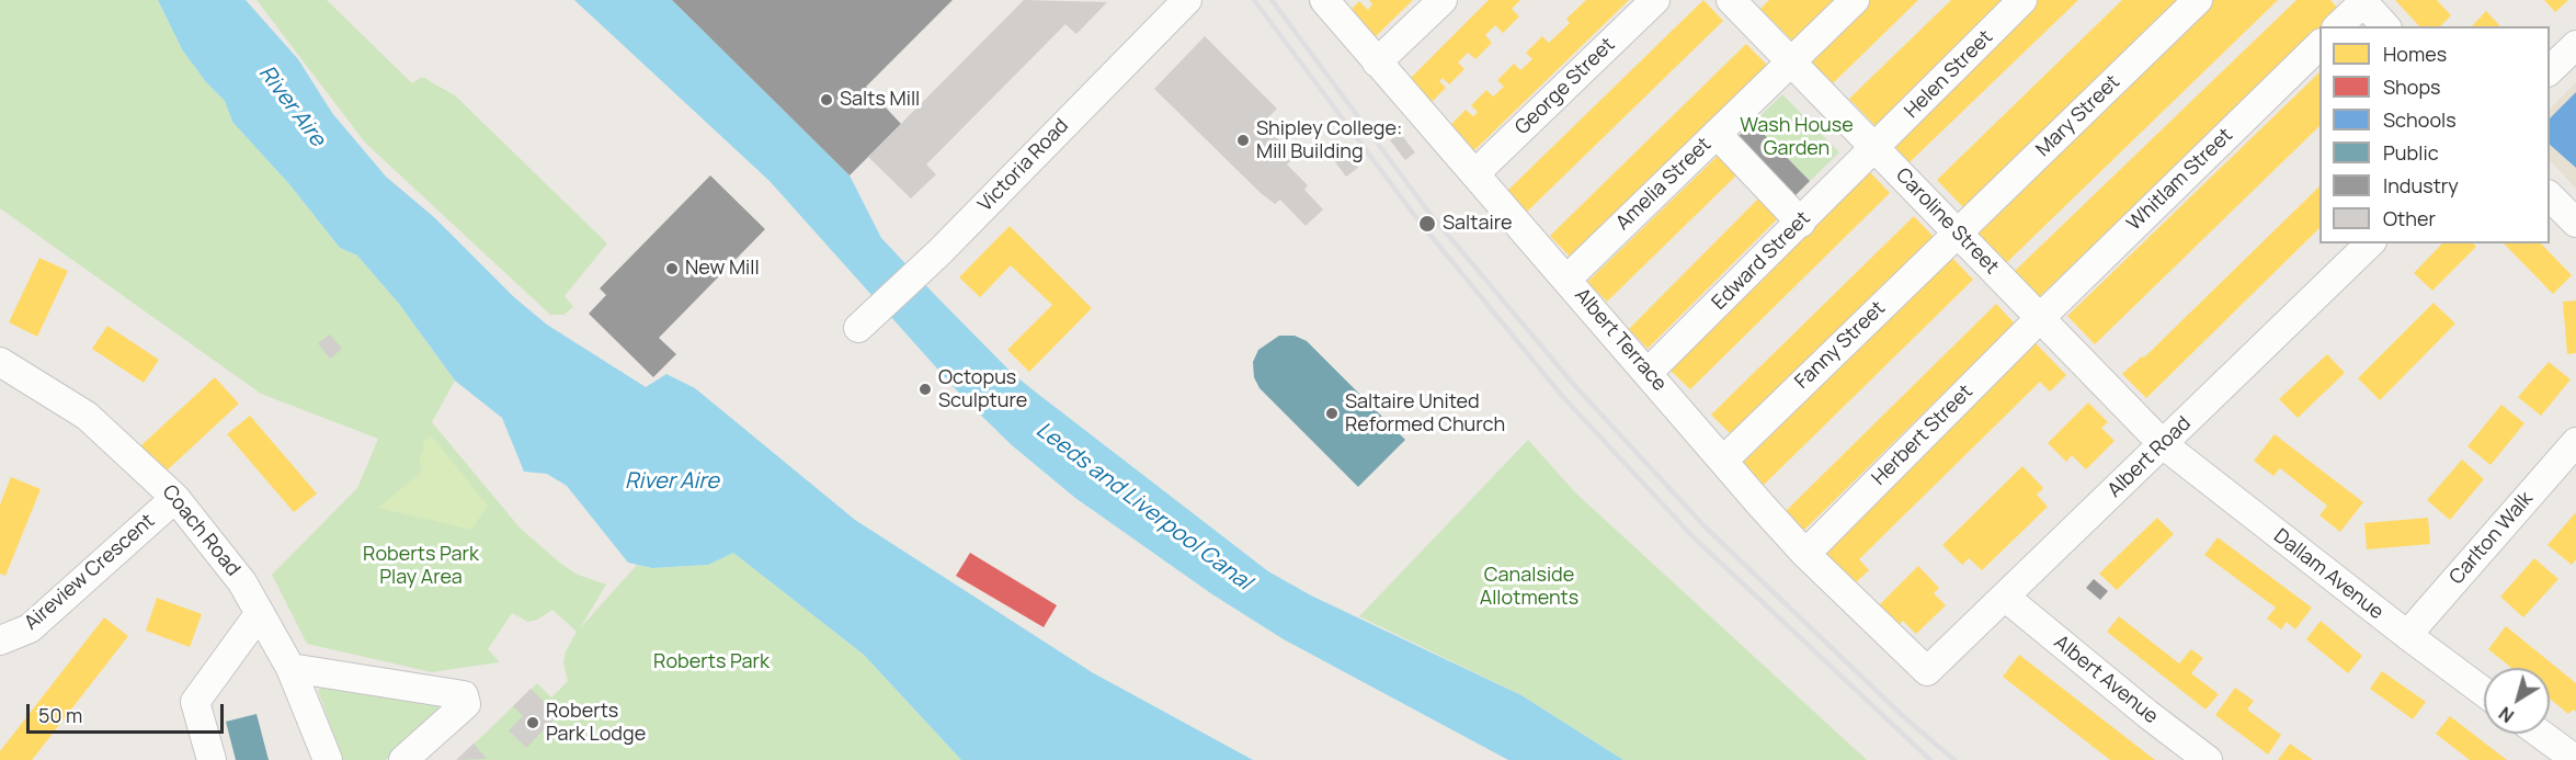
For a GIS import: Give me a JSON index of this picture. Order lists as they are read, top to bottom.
{
  "streets": {
    "street": [
      "Helen Street",
      "George Street",
      "Mary Street",
      "Victoria Road",
      "Whitlam Street",
      "Amelia Street",
      "Caroline Street",
      "Edward Street",
      "Albert Terrace",
      "Fanny Street",
      "Herbert Street",
      "Albert Road",
      "Coach Road",
      "Carlton Walk",
      "Aireview Crescent",
      "Dallam Avenue",
      "Albert Avenue"
    ]
  },
  "crossings": [
    ["Helen Street", "Caroline Street"],
    ["Helen Street", "Edward Street"],
    ["George Street", "Albert Terrace"],
    ["Mary Street", "Caroline Street"],
    ["Mary Street", "Fanny Street"],
    ["Whitlam Street", "Caroline Street"],
    ["Whitlam Street", "Herbert Street"],
    ["Amelia Street", "Caroline Street"],
    ["Amelia Street", "Albert Terrace"],
    ["Caroline Street", "Edward Street"],
    ["Caroline Street", "Fanny Street"],
    ["Caroline Street", "Herbert Street"],
    ["Caroline Street", "Albert Road"],
    ["Caroline Street", "Dallam Avenue"],
    ["Edward Street", "Albert Terrace"],
    ["Albert Terrace", "Fanny Street"],
    ["Albert Terrace", "Herbert Street"],
    ["Albert Terrace", "Albert Road"],
    ["Albert Road", "Dallam Avenue"],
    ["Albert Road", "Albert Avenue"],
    ["Coach Road", "Aireview Crescent"],
    ["Carlton Walk", "Dallam Avenue"]
  ],
  "water": ["River Aire", "Leeds and Liverpool Canal"],
  "parks": [
    "Wash House Garden",
    "Roberts Park Play Area",
    "Canalside Allotments",
    "Roberts Park"
  ],
  "places": [
    "Salts Mill",
    "Shipley College: Mill Building",
    "Saltaire",
    "New Mill",
    "Octopus Sculpture",
    "Saltaire United Reformed Church",
    "Roberts Park Lodge"
  ],
  "legend": [
    "Homes",
    "Shops",
    "Schools",
    "Public",
    "Industry",
    "Other"
  ],
  "scale_bar": "50 m",
  "north": "bottom left"
}
